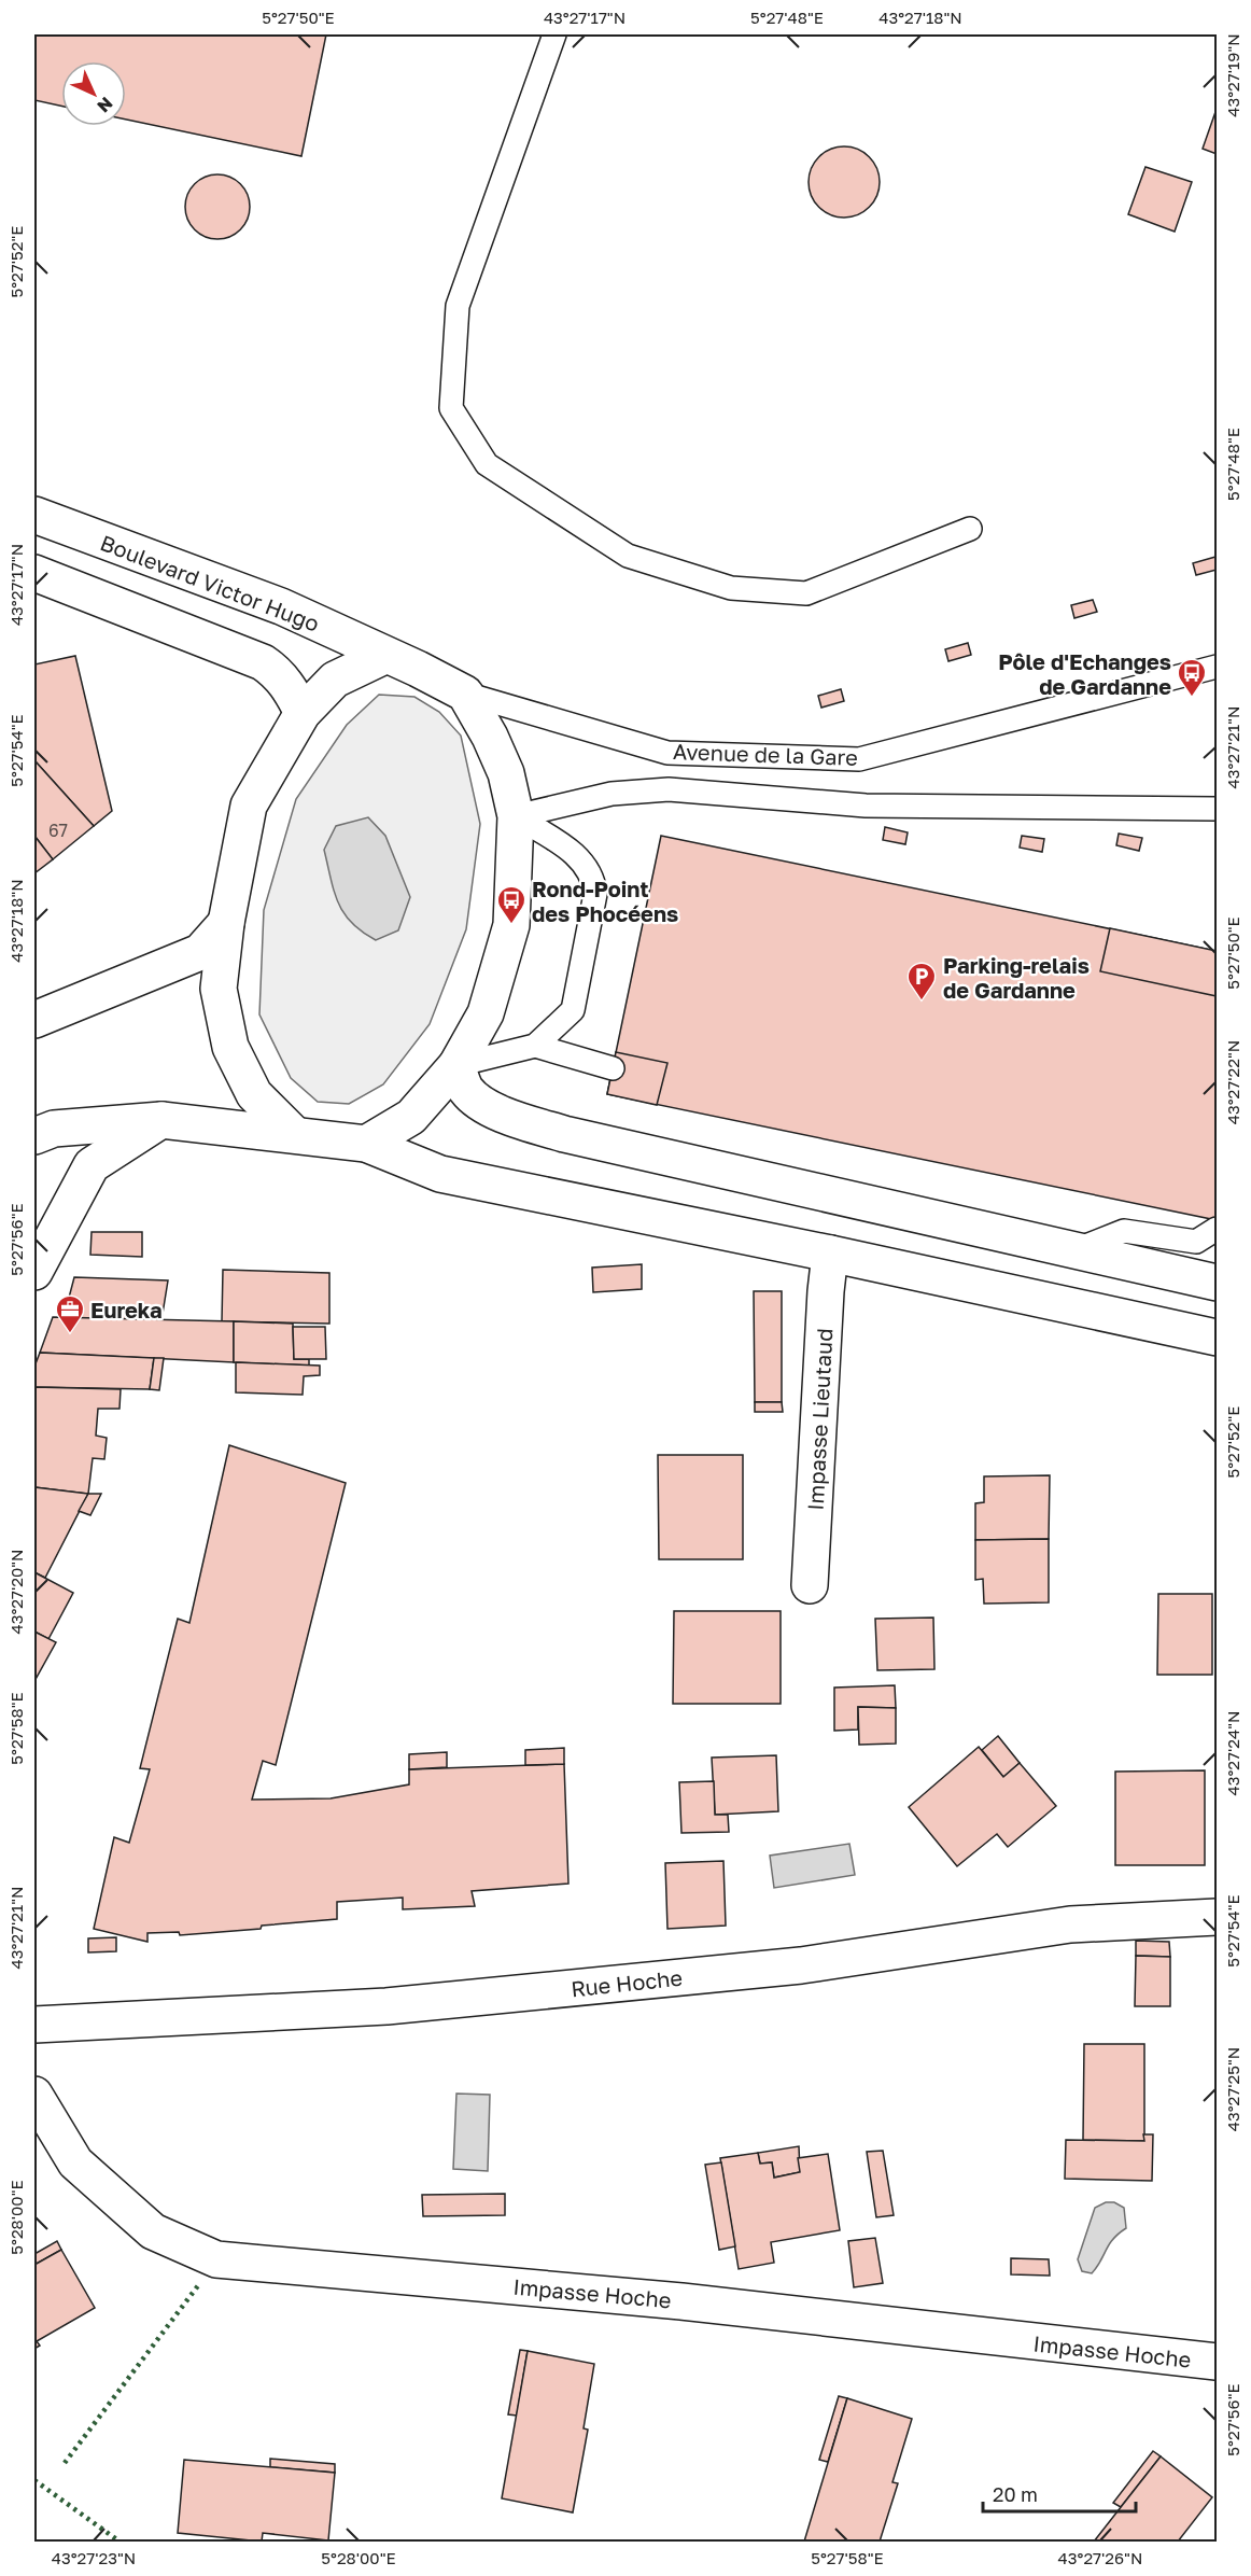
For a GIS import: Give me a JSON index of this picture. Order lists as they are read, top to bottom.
{
  "streets": {
    "main road": [
      "Boulevard Victor Hugo",
      "Impasse Lieutaud",
      "Rue Hoche",
      "Impasse Hoche"
    ],
    "lane": ["Avenue de la Gare"]
  },
  "places": {
    "bus stop": ["Pôle d'Echanges de Gardanne", "Rond-Point des Phocéens"],
    "parking": ["Parking-relais de Gardanne"],
    "office": ["Eureka"]
  },
  "house_numbers": ["67"],
  "scale_bar": "20 m",
  "north": "bottom right",
  "coordinates": [
    "5°27'50\"E",
    "43°27'17\"N",
    "5°27'48\"E",
    "43°27'18\"N",
    "43°27'19\"N",
    "5°27'52\"E",
    "43°27'21\"N",
    "5°27'54\"E",
    "43°27'22\"N",
    "5°27'56\"E",
    "43°27'20\"N",
    "5°27'58\"E",
    "43°27'24\"N",
    "43°27'25\"N",
    "5°28'00\"E",
    "43°27'23\"N",
    "43°27'26\"N"
  ]
}
